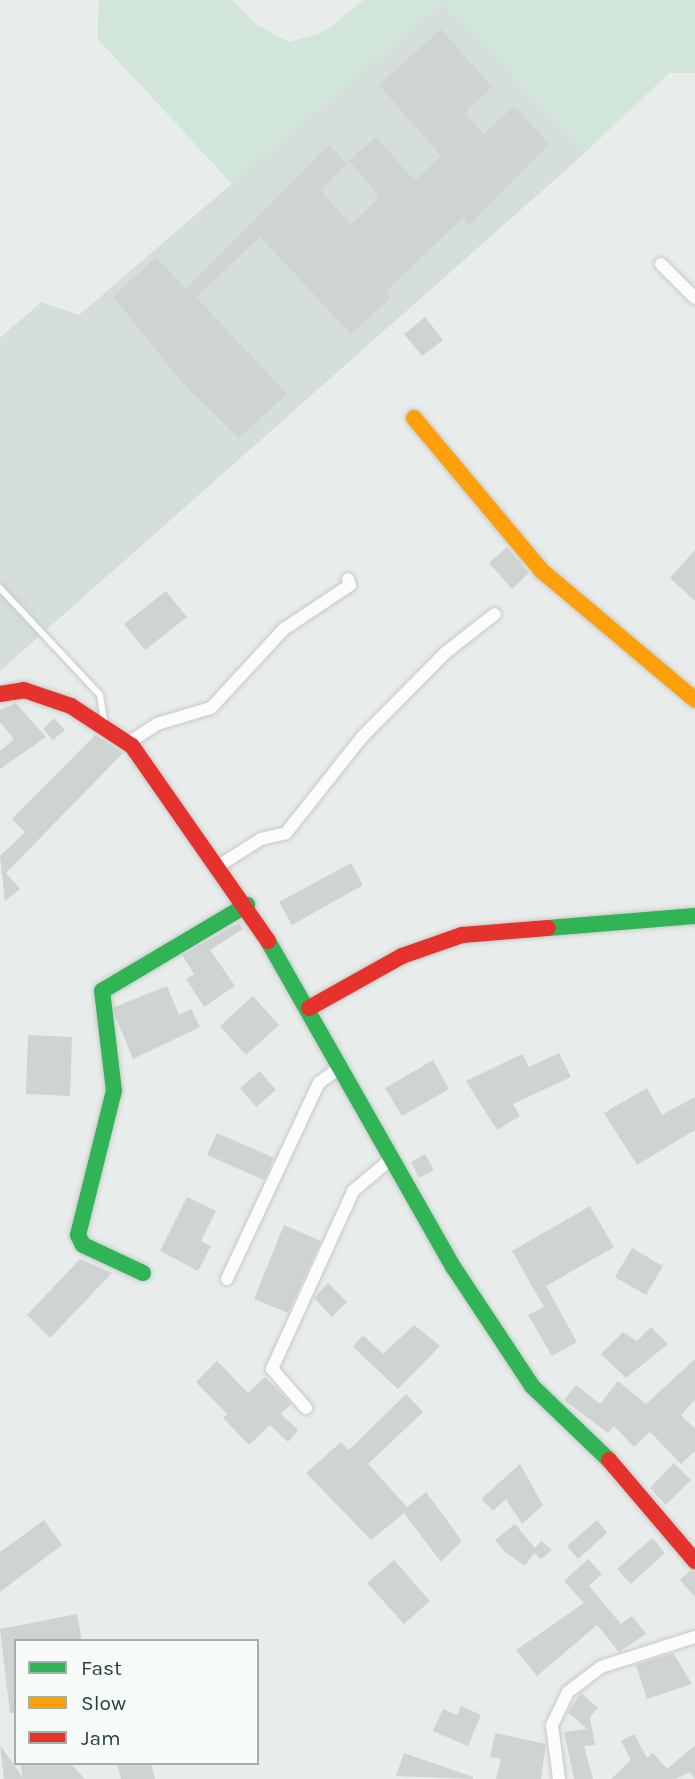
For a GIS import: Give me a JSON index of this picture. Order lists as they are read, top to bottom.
{
  "legend": ["Fast", "Slow", "Jam"]
}
